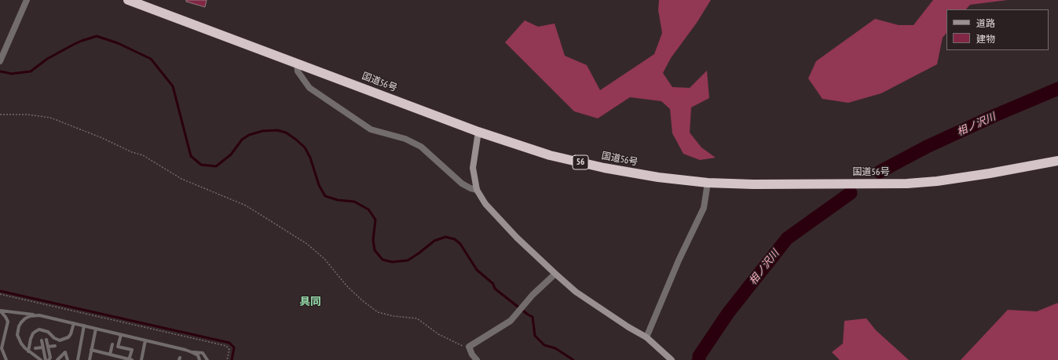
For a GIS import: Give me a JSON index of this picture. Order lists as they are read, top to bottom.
{
  "streets": {
    "highway": ["国道56号", "56"]
  },
  "districts": ["具同"],
  "water": ["相ノ沢川"],
  "legend": ["道路", "建物"]
}
